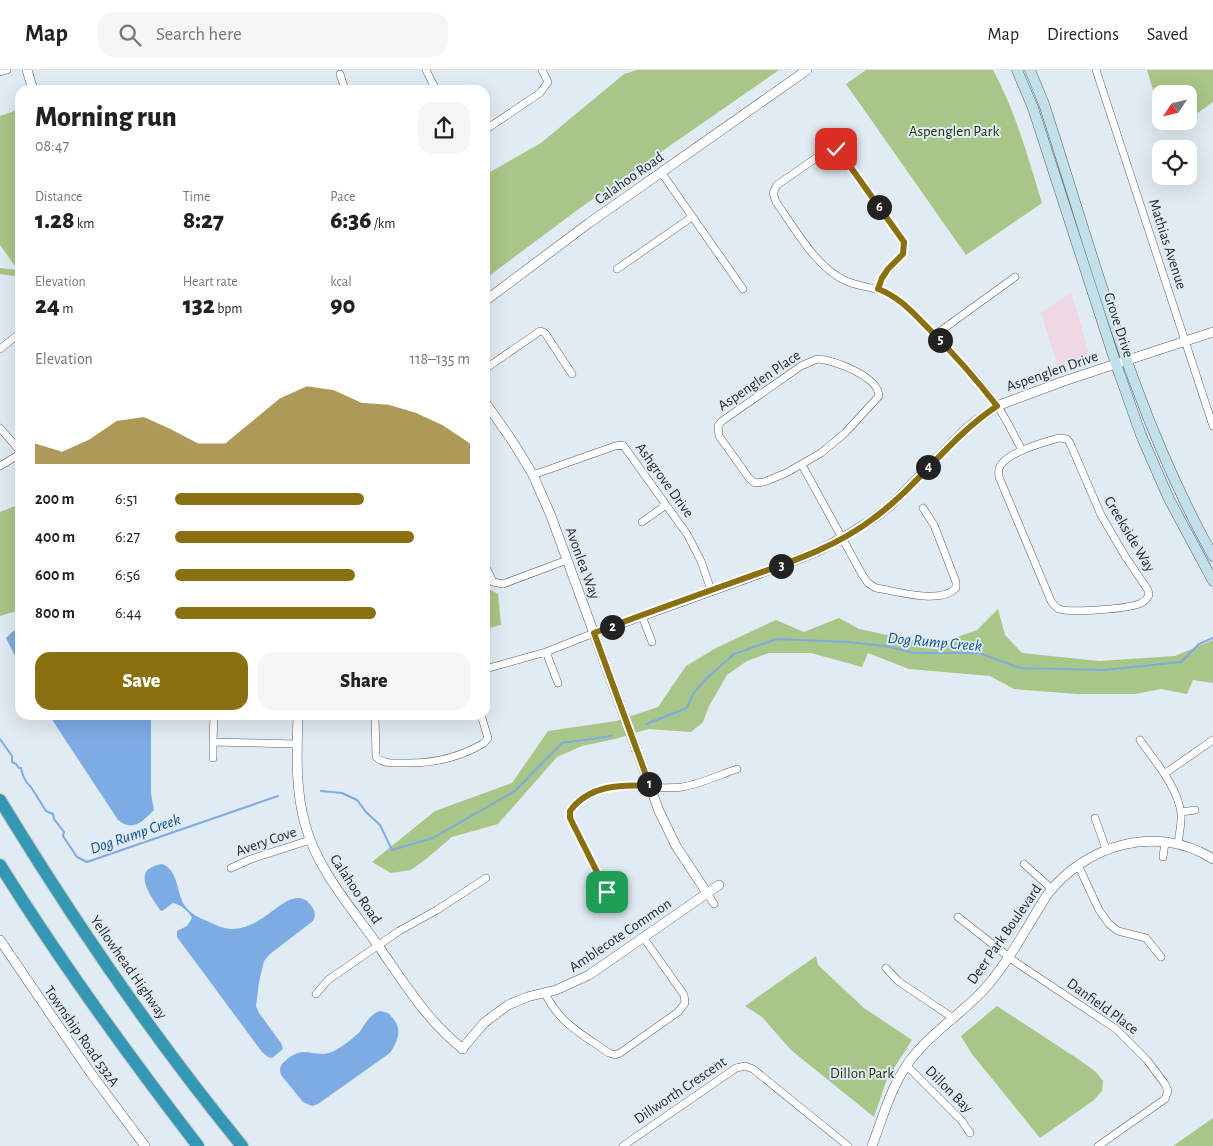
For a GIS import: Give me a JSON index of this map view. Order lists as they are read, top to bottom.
{
  "streets": {
    "highway": ["Yellowhead Highway"],
    "main road": ["Grove Drive"],
    "street": [
      "Calahoo Road",
      "Mathias Avenue",
      "Aspenglen Drive",
      "Aspenglen Place",
      "Ashgrove Drive",
      "Creekside Way",
      "Avonlea Way",
      "Avery Cove",
      "Deer Park Boulevard",
      "Amblecote Common",
      "Danfield Place",
      "Township Road 532A",
      "Dillon Bay",
      "Dillworth Crescent"
    ]
  },
  "crossings": [
    ["Calahoo Road", "Avery Cove"],
    ["Calahoo Road", "Amblecote Common"],
    ["Mathias Avenue", "Aspenglen Drive"],
    ["Grove Drive", "Aspenglen Drive"],
    ["Aspenglen Drive", "Ashgrove Drive"],
    ["Aspenglen Drive", "Avonlea Way"],
    ["Ashgrove Drive", "Avonlea Way"],
    ["Avonlea Way", "Amblecote Common"],
    ["Deer Park Boulevard", "Danfield Place"],
    ["Deer Park Boulevard", "Dillon Bay"]
  ],
  "water": ["Dog Rump Creek"],
  "parks": ["Aspenglen Park", "Dillon Park"],
  "north": "bottom left",
  "page": {
    "header": "Map",
    "search": "Search here",
    "nav": ["Map", "Directions", "Saved"],
    "heading": ["Morning run", "08:47"],
    "stats": [
      ["Distance", "1.28 km"],
      ["Time", "8:27"],
      ["Pace", "6:36 /km"],
      ["Elevation", "24 m"],
      ["Heart rate", "132 bpm"],
      ["kcal", "90"]
    ],
    "pins": [
      "6",
      "5",
      "4",
      "3",
      "2",
      "1"
    ],
    "chart": ["Elevation", "118–135 m"],
    "list": [
      {
        "name": "200 m",
        "note": "6:51"
      },
      {
        "name": "400 m",
        "note": "6:27"
      },
      {
        "name": "600 m",
        "note": "6:56"
      },
      {
        "name": "800 m",
        "note": "6:44"
      }
    ],
    "buttons": ["Save", "Share"]
  }
}
